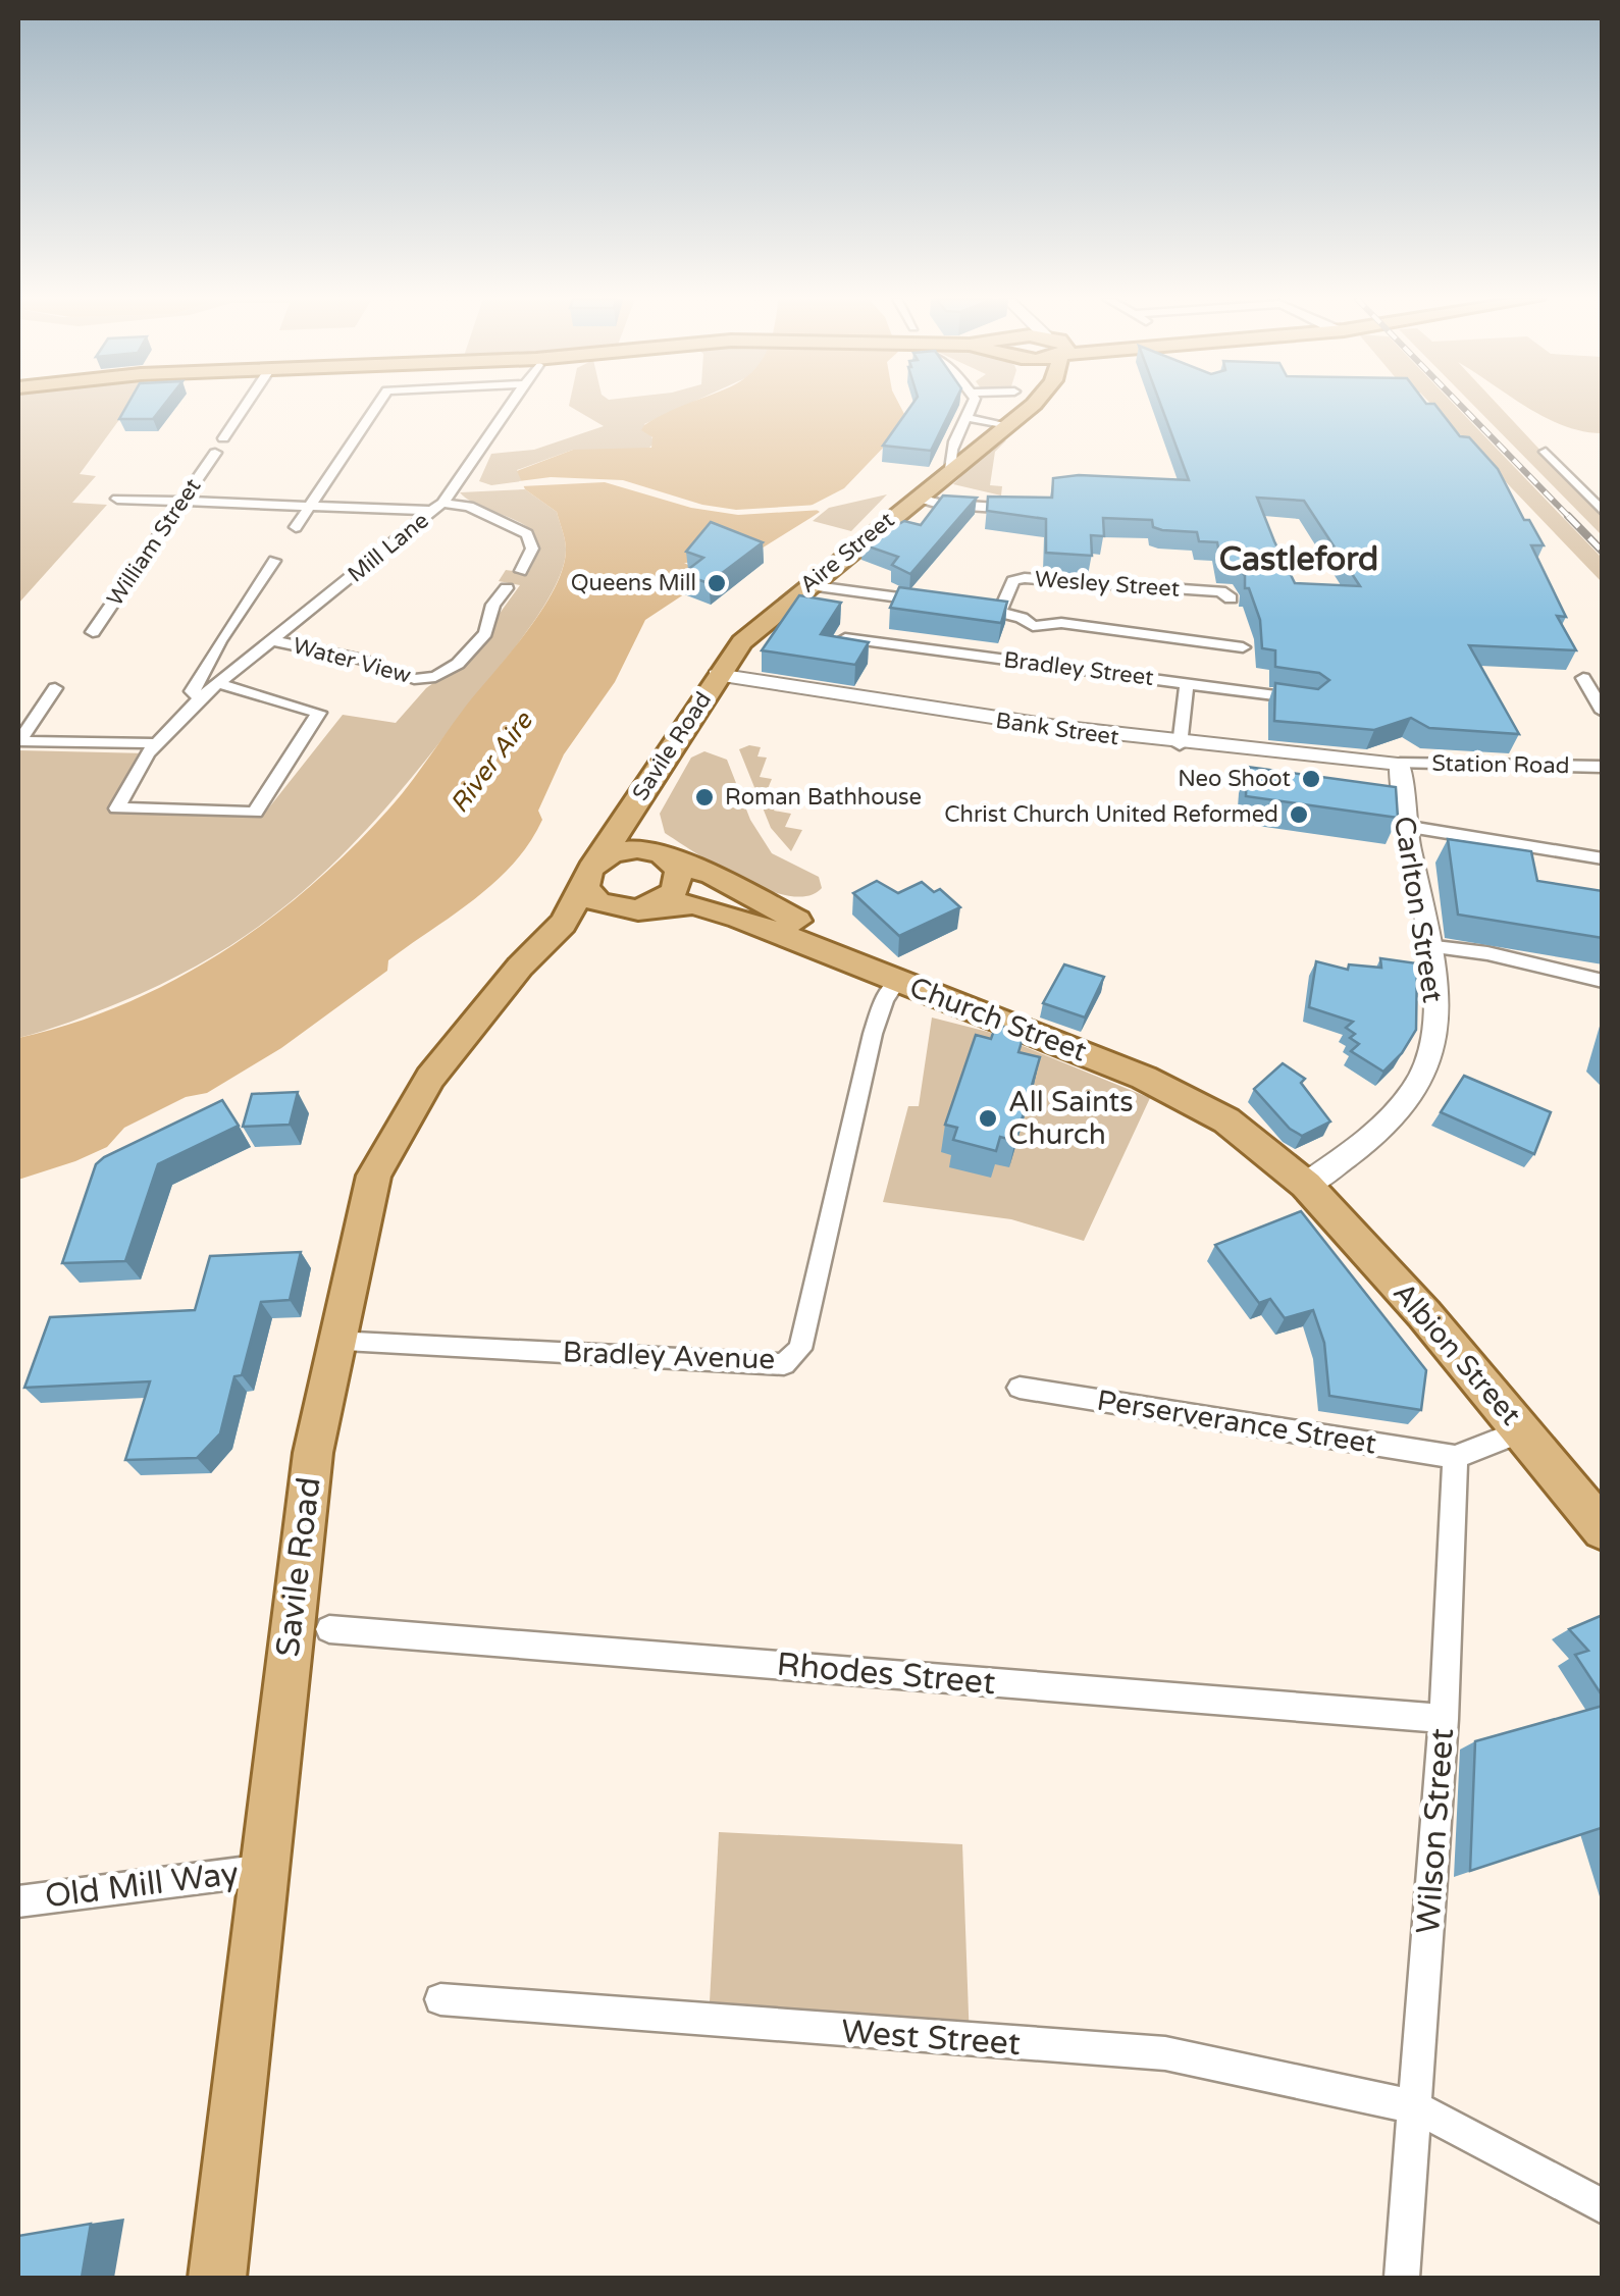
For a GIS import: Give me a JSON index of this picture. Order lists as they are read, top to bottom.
{
  "streets": {
    "main road": [
      "Aire Street",
      "Savile Road",
      "Church Street",
      "Albion Street"
    ],
    "street": [
      "William Street",
      "Mill Lane",
      "Wesley Street",
      "Water View",
      "Bradley Street",
      "Bank Street",
      "Station Road",
      "Carlton Street",
      "Bradley Avenue",
      "Perserverance Street",
      "Rhodes Street",
      "Wilson Street",
      "Old Mill Way",
      "West Street"
    ]
  },
  "crossings": [
    ["Mill Lane", "Water View"],
    ["Aire Street", "Bank Street"],
    ["Aire Street", "Savile Road"],
    ["Bank Street", "Savile Road"],
    ["Bank Street", "Station Road"],
    ["Bank Street", "Carlton Street"],
    ["Savile Road", "Church Street"],
    ["Savile Road", "Bradley Avenue"],
    ["Savile Road", "Old Mill Way"],
    ["Station Road", "Carlton Street"],
    ["Carlton Street", "Church Street"],
    ["Carlton Street", "Albion Street"],
    ["Church Street", "Albion Street"],
    ["Church Street", "Bradley Avenue"],
    ["Perserverance Street", "Wilson Street"],
    ["Rhodes Street", "Wilson Street"],
    ["Wilson Street", "West Street"]
  ],
  "districts": ["Castleford"],
  "water": ["River Aire"],
  "places": [
    "Queens Mill",
    "Neo Shoot",
    "Roman Bathhouse",
    "Christ Church United Reformed",
    "All Saints Church"
  ]
}
